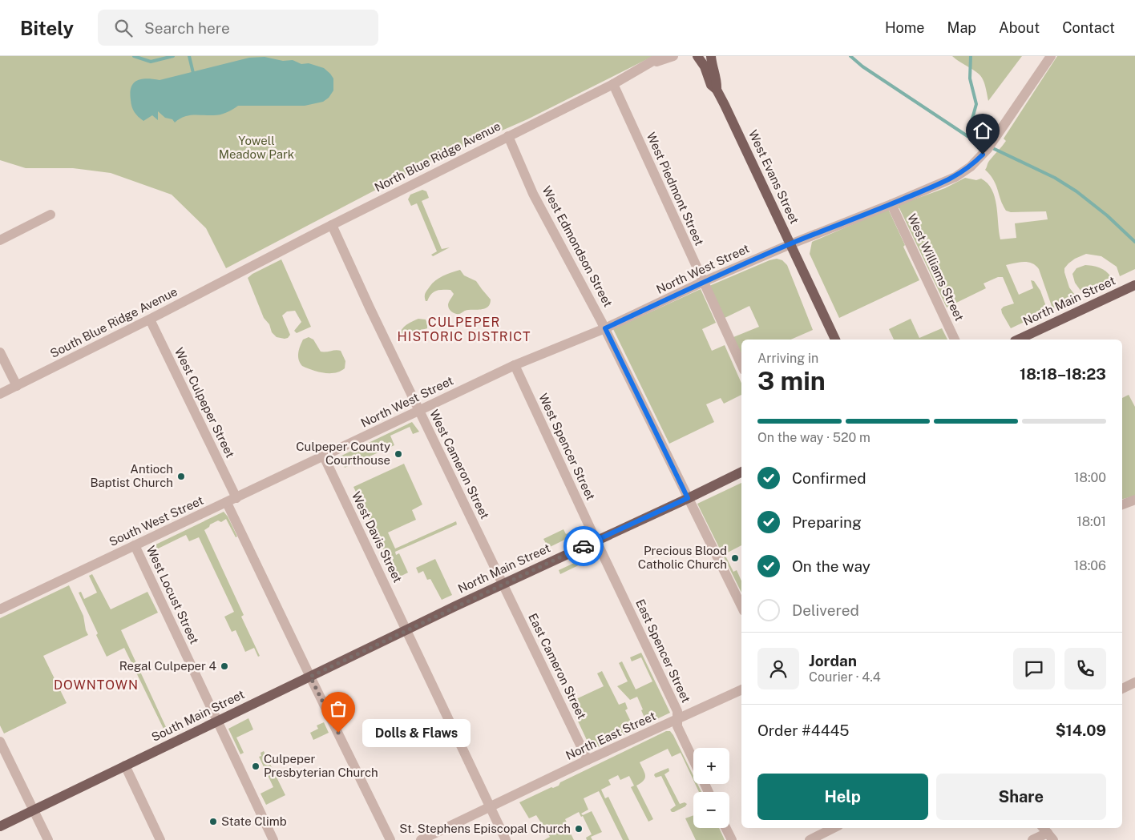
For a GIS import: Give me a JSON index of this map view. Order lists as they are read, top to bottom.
{
  "streets": {
    "main road": ["West Evans Street", "North Main Street", "South Main Street"],
    "street": [
      "North Blue Ridge Avenue",
      "West Piedmont Street",
      "West Edmondson Street",
      "West Williams Street",
      "North West Street",
      "South Blue Ridge Avenue",
      "West Culpeper Street",
      "West Spencer Street",
      "West Cameron Street",
      "South West Street",
      "West Davis Street",
      "West Locust Street",
      "East Spencer Street",
      "East Cameron Street",
      "North East Street"
    ]
  },
  "crossings": [
    ["North Blue Ridge Avenue", "West Piedmont Street"],
    ["North Blue Ridge Avenue", "West Edmondson Street"],
    ["North Blue Ridge Avenue", "South Blue Ridge Avenue"],
    ["North Blue Ridge Avenue", "West Cameron Street"],
    ["West Evans Street", "North West Street"],
    ["West Piedmont Street", "North West Street"],
    ["West Edmondson Street", "North West Street"],
    ["West Edmondson Street", "North Main Street"],
    ["West Williams Street", "North West Street"],
    ["North West Street", "West Spencer Street"],
    ["North West Street", "West Cameron Street"],
    ["North West Street", "South West Street"],
    ["North West Street", "West Davis Street"],
    ["North Main Street", "West Spencer Street"],
    ["North Main Street", "West Cameron Street"],
    ["North Main Street", "West Davis Street"],
    ["North Main Street", "East Spencer Street"],
    ["North Main Street", "East Cameron Street"],
    ["North Main Street", "South Main Street"],
    ["South Blue Ridge Avenue", "West Culpeper Street"],
    ["West Culpeper Street", "South West Street"],
    ["West Spencer Street", "East Spencer Street"],
    ["West Cameron Street", "East Cameron Street"],
    ["South West Street", "West Davis Street"],
    ["South West Street", "West Locust Street"],
    ["West Davis Street", "South Main Street"],
    ["West Davis Street", "North East Street"],
    ["West Locust Street", "South Main Street"],
    ["East Spencer Street", "North East Street"],
    ["East Cameron Street", "North East Street"]
  ],
  "districts": ["CULPEPER HISTORIC DISTRICT", "DOWNTOWN"],
  "parks": ["Yowell Meadow Park"],
  "places": [
    "Culpeper County Courthouse",
    "Antioch Baptist Church",
    "Precious Blood Catholic Church",
    "Regal Culpeper 4",
    "Dolls & Flaws",
    "Culpeper Presbyterian Church",
    "State Climb",
    "St. Stephens Episcopal Church"
  ],
  "page": {
    "header": "Bitely",
    "search": "Search here",
    "nav": [
      "Home",
      "Map",
      "About",
      "Contact"
    ],
    "heading": ["3 min", "Arriving in", "18:18–18:23"],
    "panel": [
      "Jordan",
      "Courier · 4.4",
      "Order #4445",
      "$14.09"
    ],
    "bar": "On the way · 520 m",
    "list": [
      ["Confirmed", "18:00"],
      ["Preparing", "18:01"],
      ["On the way", "18:06"],
      "Delivered"
    ],
    "bubble": "Dolls & Flaws",
    "map_buttons": ["+", "−"],
    "buttons": ["Help", "Share"]
  }
}
